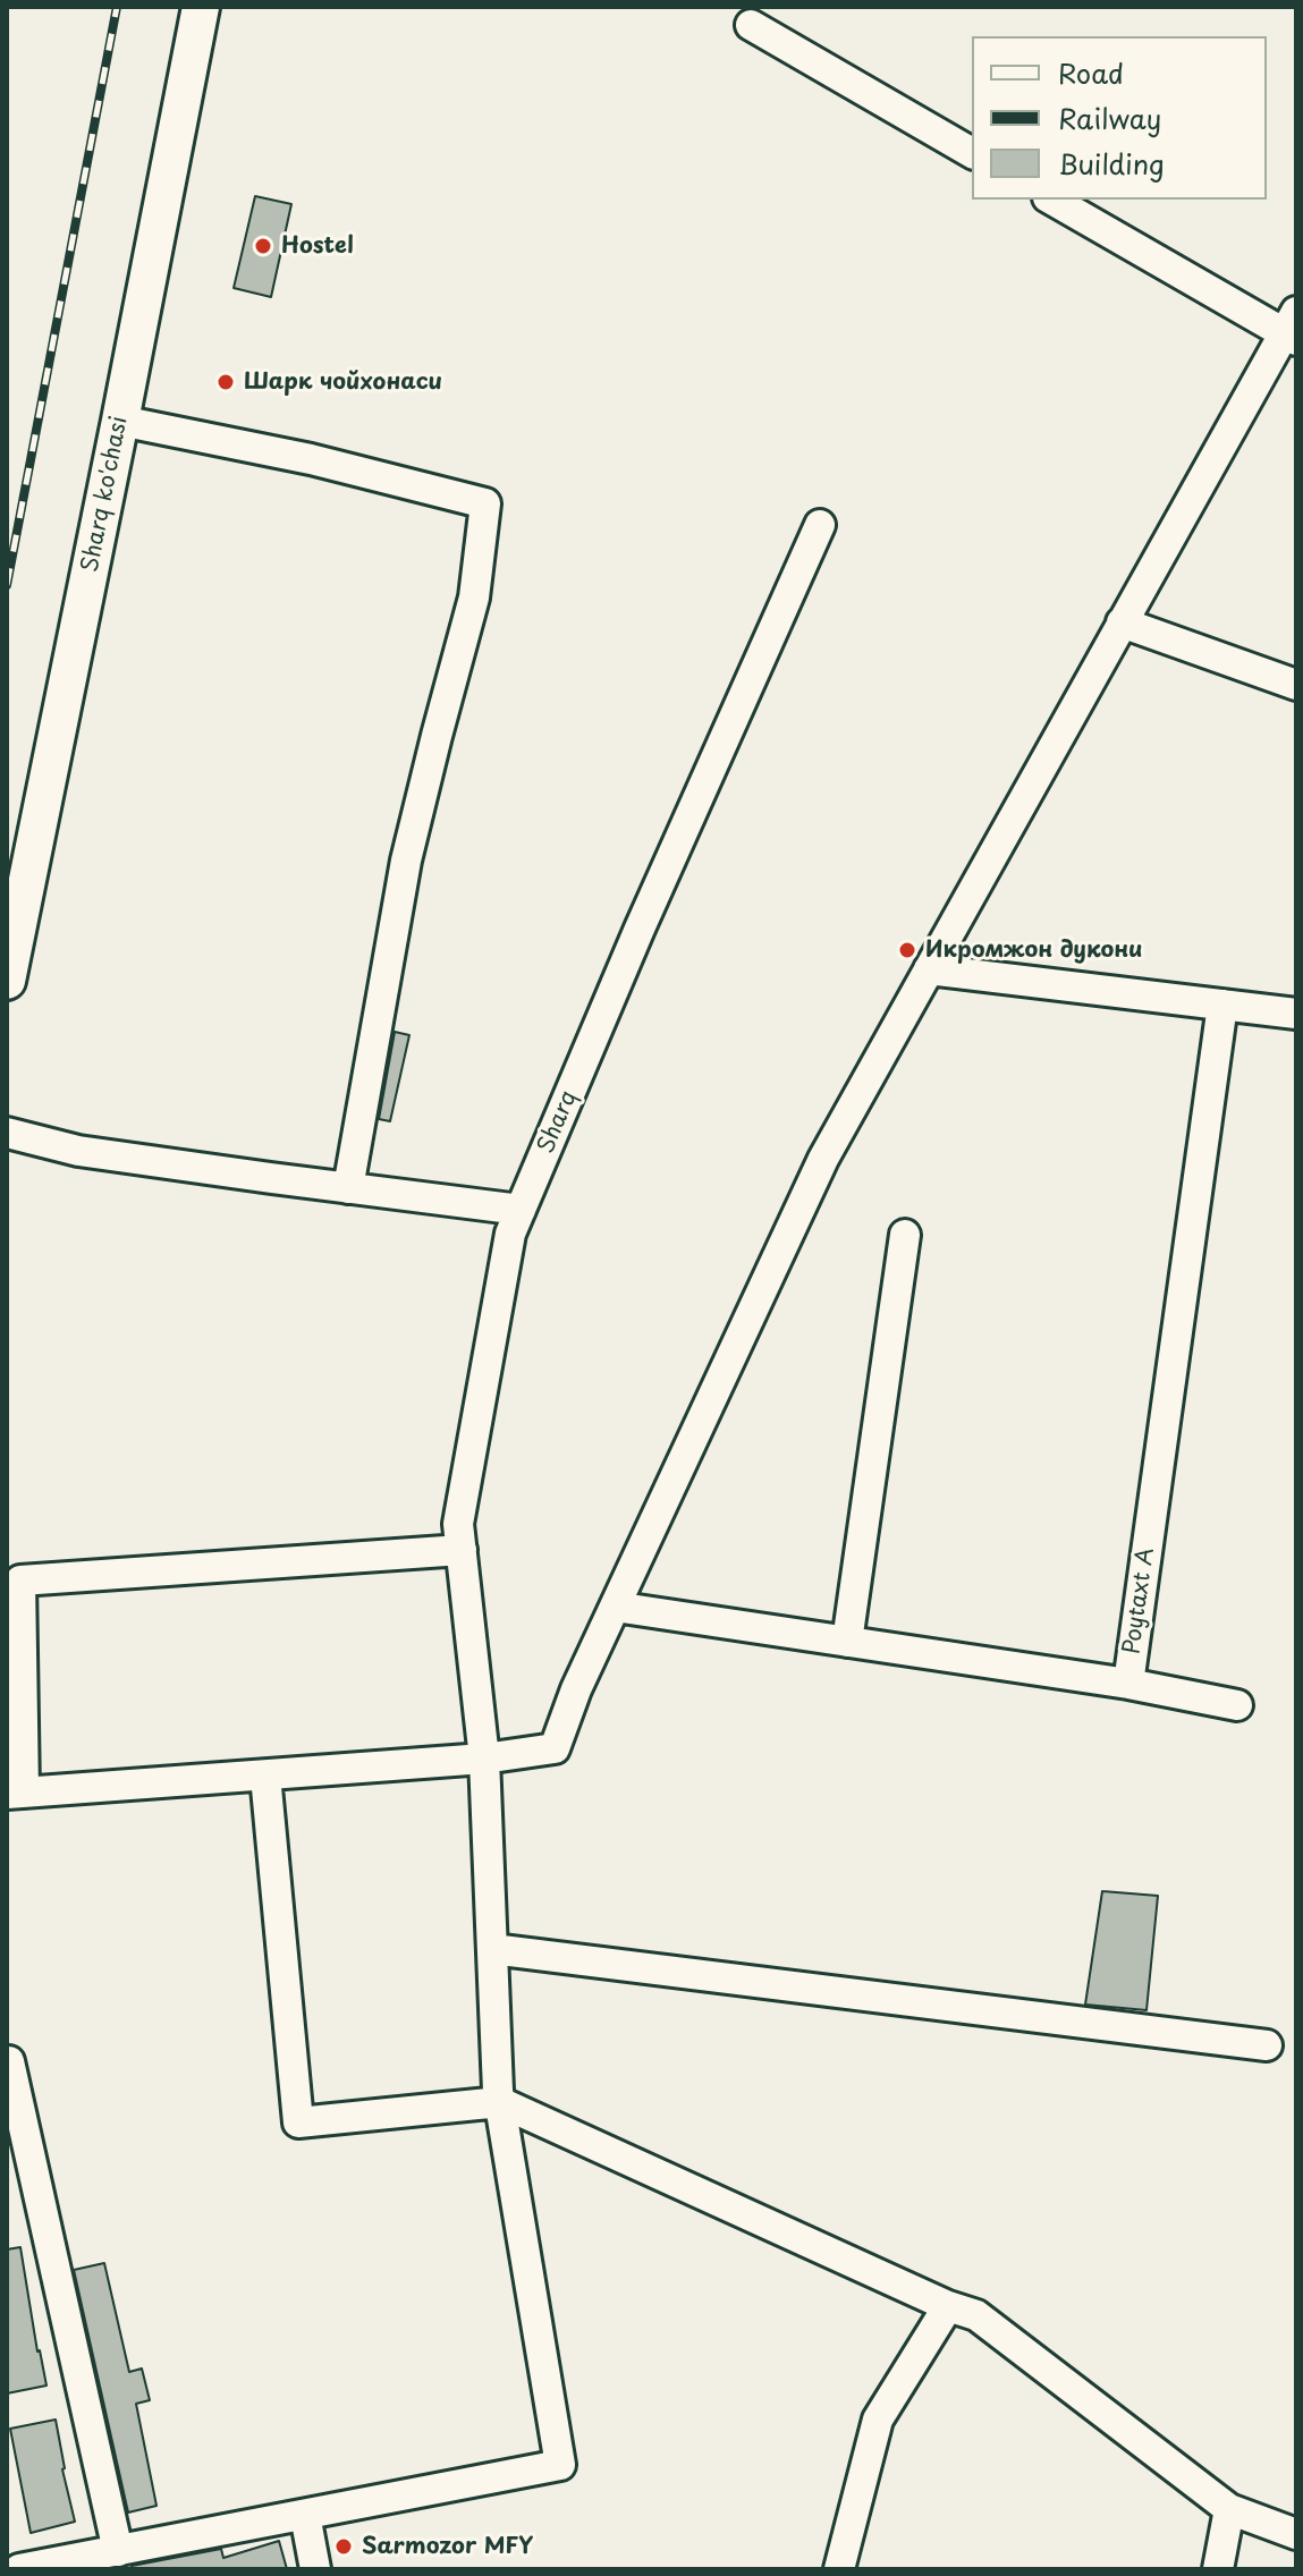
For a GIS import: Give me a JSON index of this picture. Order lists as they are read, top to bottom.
{
  "streets": {
    "main road": ["Sharq ko'chasi"],
    "street": ["Sharq", "Poytaxt A"]
  },
  "places": [
    "Hostel",
    "Шарк чойхонаси",
    "Икромжон дукони",
    "Sarmozor MFY"
  ],
  "legend": ["Road", "Railway", "Building"]
}
